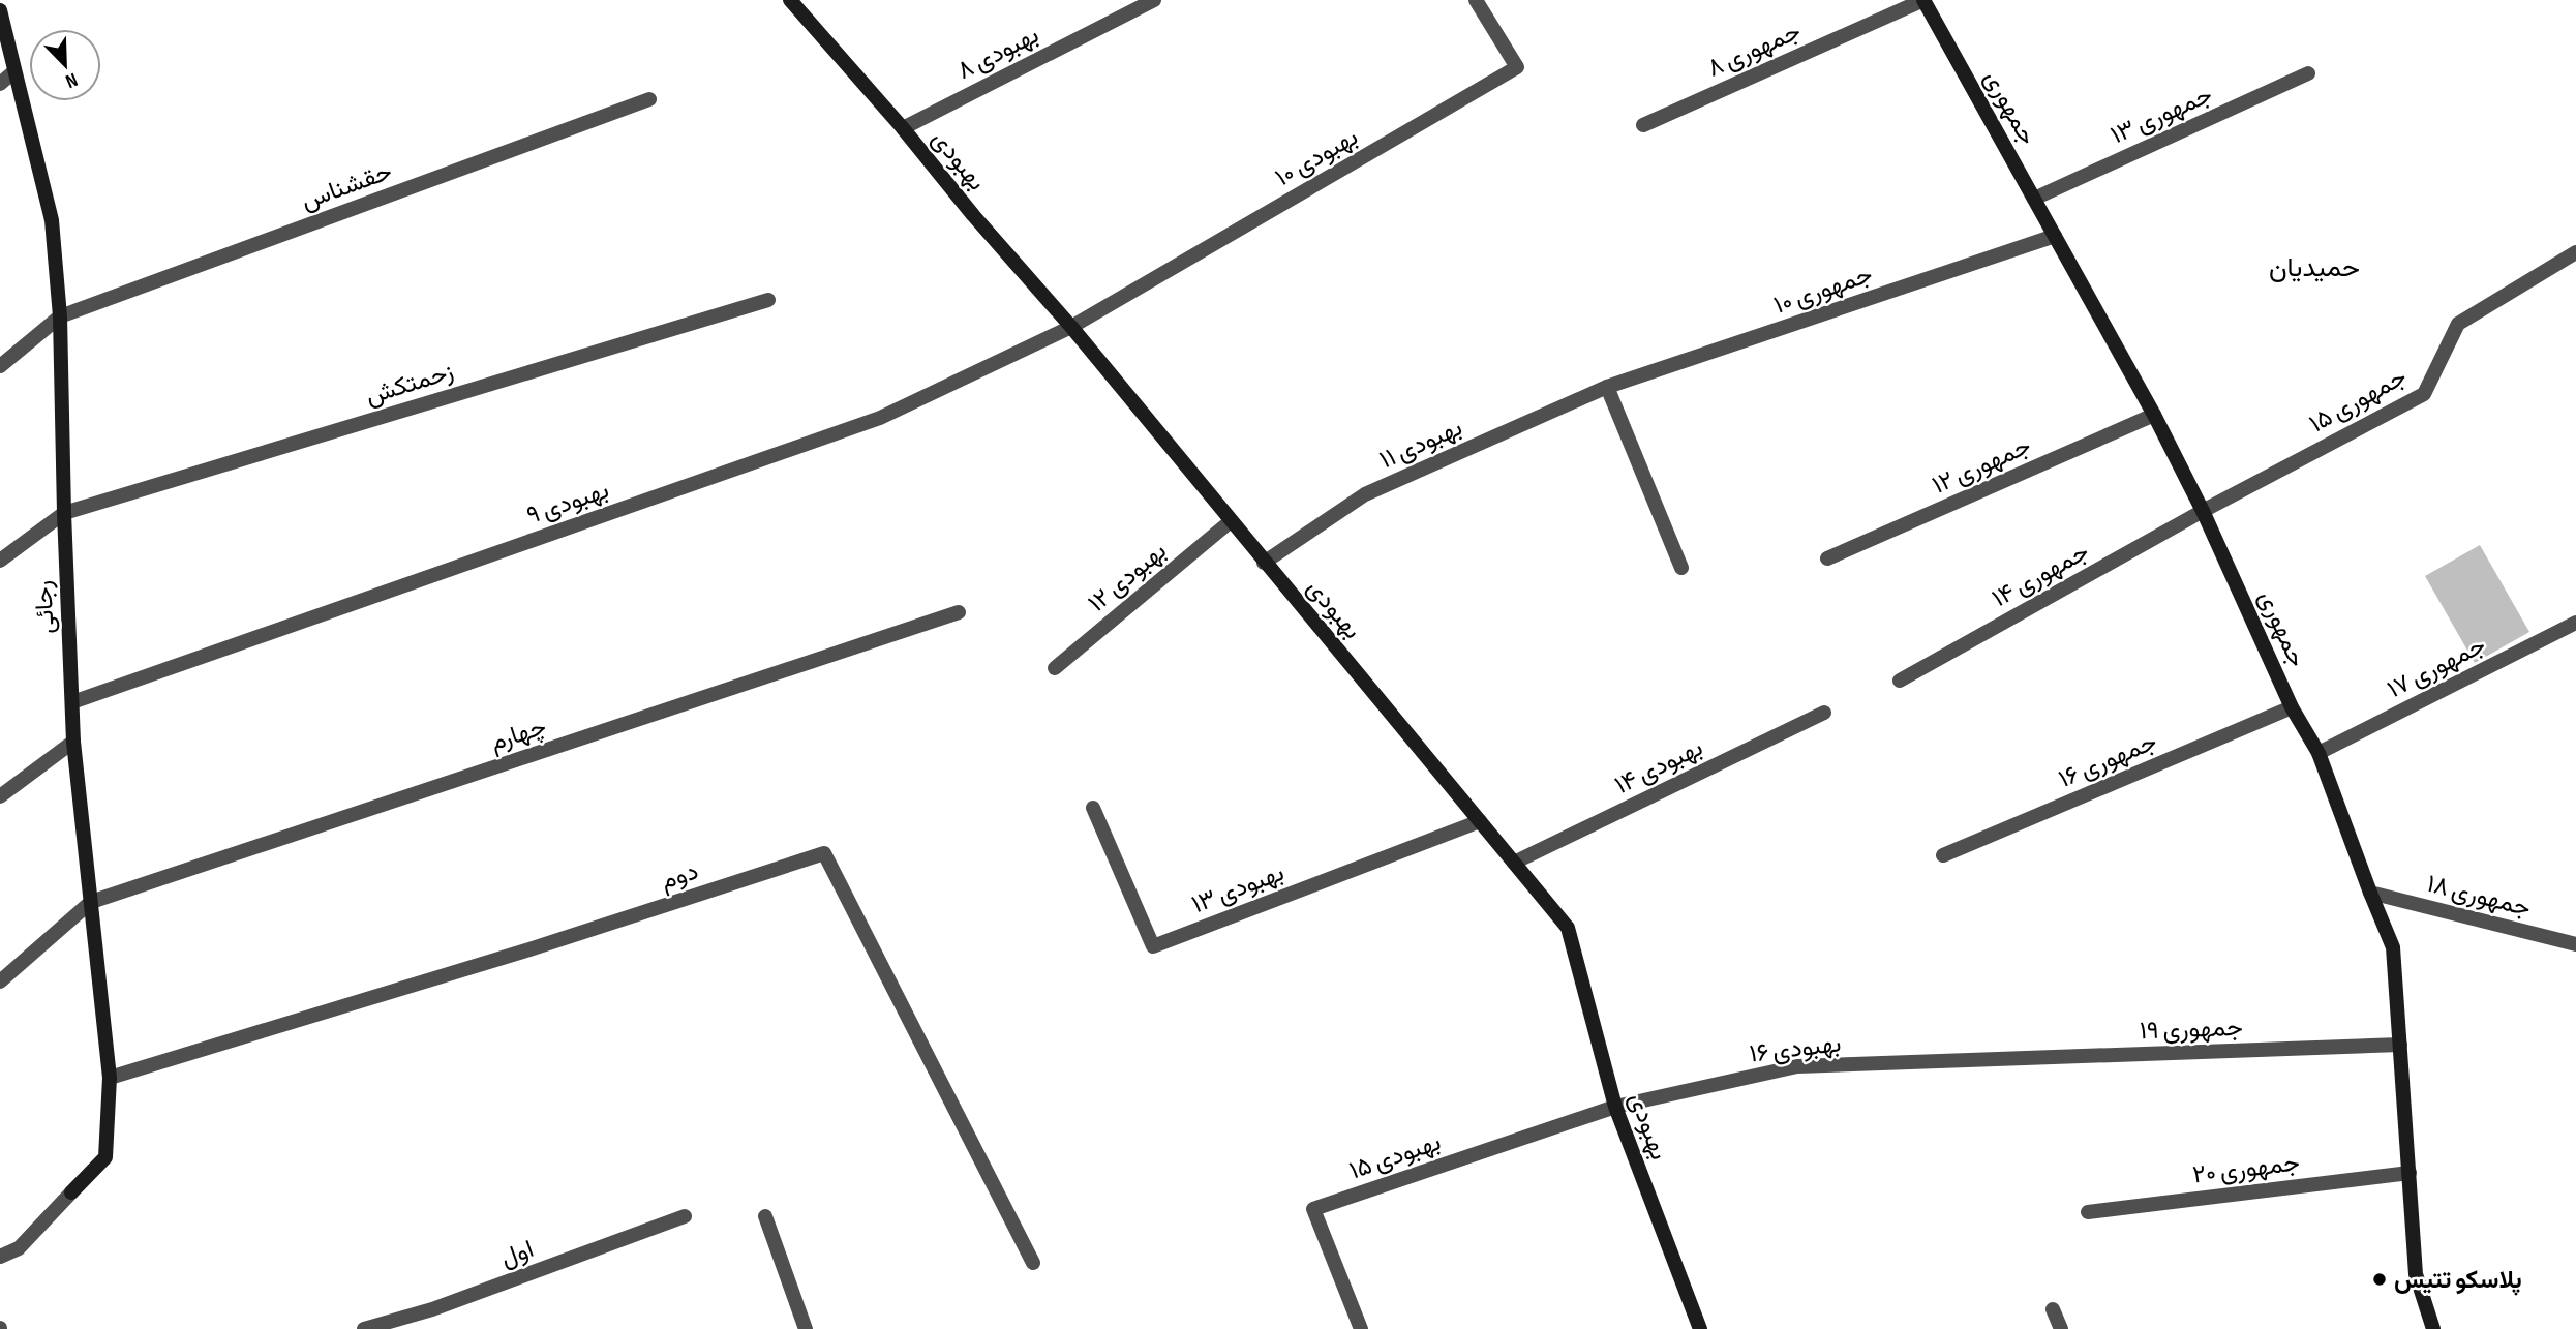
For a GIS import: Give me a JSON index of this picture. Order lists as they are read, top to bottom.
{
  "streets": {
    "street": [
      "جمهوری ۸",
      "بهبودی ۸",
      "جمهوری",
      "جمهوری ۱۳",
      "بهبودی ۱۰",
      "بهبودی",
      "حقشناس",
      "جمهوری ۱۰",
      "زحمتکش",
      "جمهوری ۱۵",
      "بهبودی ۱۱",
      "جمهوری ۱۲",
      "بهبودی ۹",
      "جمهوری ۱۴",
      "بهبودی ۱۲",
      "رجائی",
      "جمهوری ۱۷",
      "چهارم",
      "جمهوری ۱۶",
      "بهبودی ۱۴",
      "دوم",
      "بهبودی ۱۳",
      "جمهوری ۱۸",
      "جمهوری ۱۹",
      "بهبودی ۱۶",
      "بهبودی ۱۵",
      "جمهوری ۲۰",
      "اول"
    ]
  },
  "crossings": [
    ["جمهوری ۸", "جمهوری"],
    ["بهبودی ۸", "بهبودی"],
    ["جمهوری", "جمهوری ۱۳"],
    ["جمهوری", "جمهوری ۱۰"],
    ["جمهوری", "جمهوری ۱۵"],
    ["جمهوری", "جمهوری ۱۲"],
    ["جمهوری", "جمهوری ۱۴"],
    ["جمهوری", "جمهوری ۱۷"],
    ["جمهوری", "جمهوری ۱۶"],
    ["جمهوری", "جمهوری ۱۸"],
    ["جمهوری", "جمهوری ۱۹"],
    ["جمهوری", "جمهوری ۲۰"],
    ["بهبودی ۱۰", "بهبودی"],
    ["بهبودی ۱۰", "بهبودی ۹"],
    ["بهبودی", "بهبودی ۱۱"],
    ["بهبودی", "بهبودی ۹"],
    ["بهبودی", "بهبودی ۱۲"],
    ["بهبودی", "بهبودی ۱۴"],
    ["بهبودی", "بهبودی ۱۳"],
    ["بهبودی", "بهبودی ۱۶"],
    ["بهبودی", "بهبودی ۱۵"],
    ["حقشناس", "رجائی"],
    ["جمهوری ۱۰", "بهبودی ۱۱"],
    ["زحمتکش", "رجائی"],
    ["جمهوری ۱۵", "جمهوری ۱۴"],
    ["بهبودی ۹", "رجائی"],
    ["رجائی", "چهارم"],
    ["رجائی", "دوم"],
    ["جمهوری ۱۹", "بهبودی ۱۶"],
    ["بهبودی ۱۶", "بهبودی ۱۵"]
  ],
  "districts": ["حمیدیان"],
  "places": ["پلاسکو تتیس"],
  "north": "bottom right"
}
